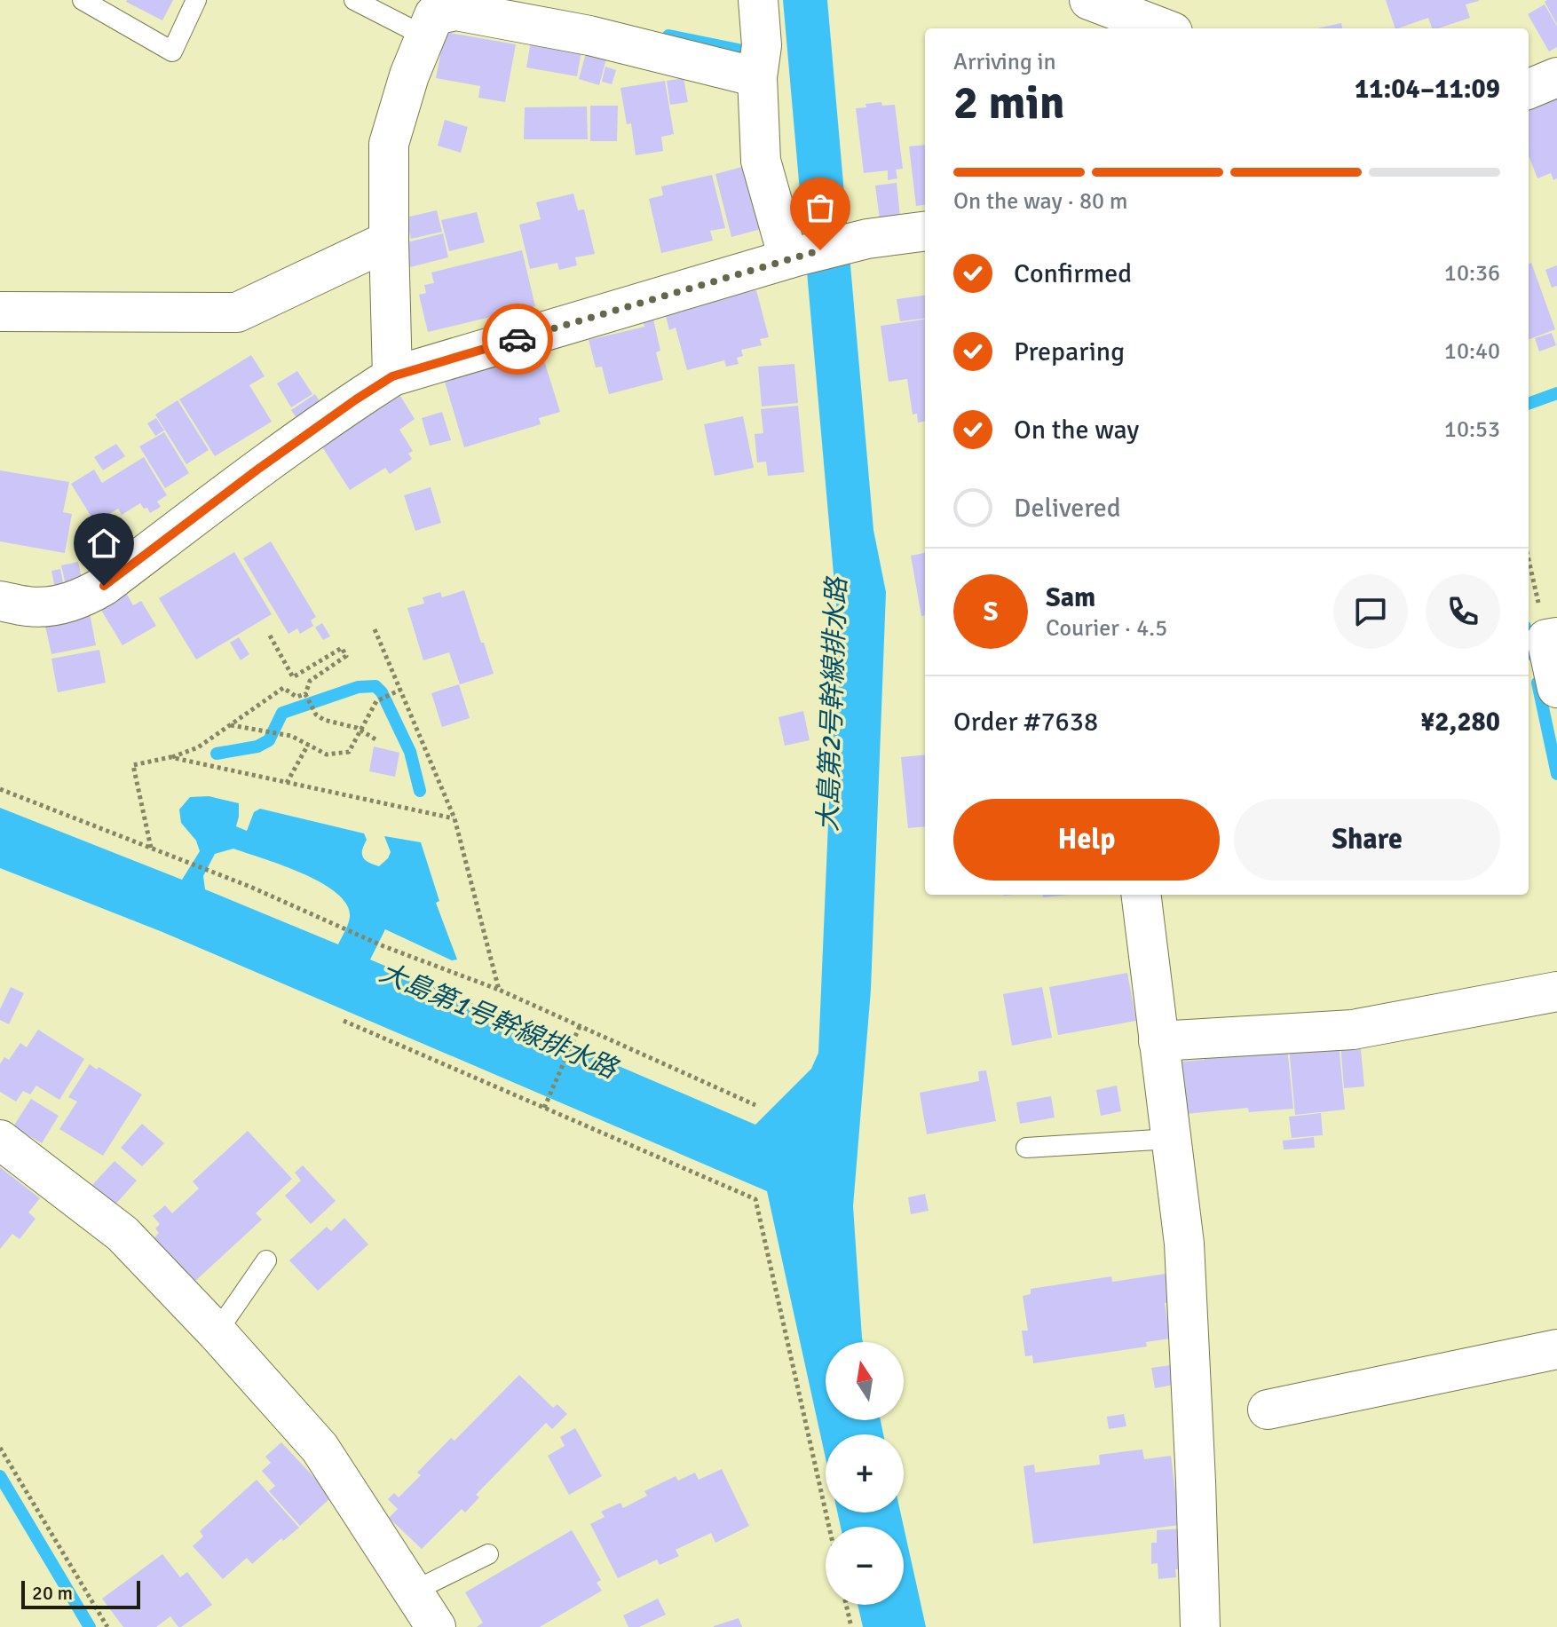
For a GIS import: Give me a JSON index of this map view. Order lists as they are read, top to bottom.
{
  "water": ["大島第2号幹線排水路", "大島第1号幹線排水路"],
  "scale_bar": "20 m",
  "north": "top",
  "page": {
    "heading": ["2 min", "Arriving in", "11:04–11:09"],
    "panel": [
      "Sam",
      "Courier · 4.5",
      "Order #7638",
      "¥2,280"
    ],
    "bar": "On the way · 80 m",
    "list": [
      ["Confirmed", "10:36"],
      ["Preparing", "10:40"],
      ["On the way", "10:53"],
      "Delivered"
    ],
    "round": "S",
    "buttons": ["Help", "Share"],
    "map_buttons": ["+", "−"],
    "scale": "20 m"
  }
}
